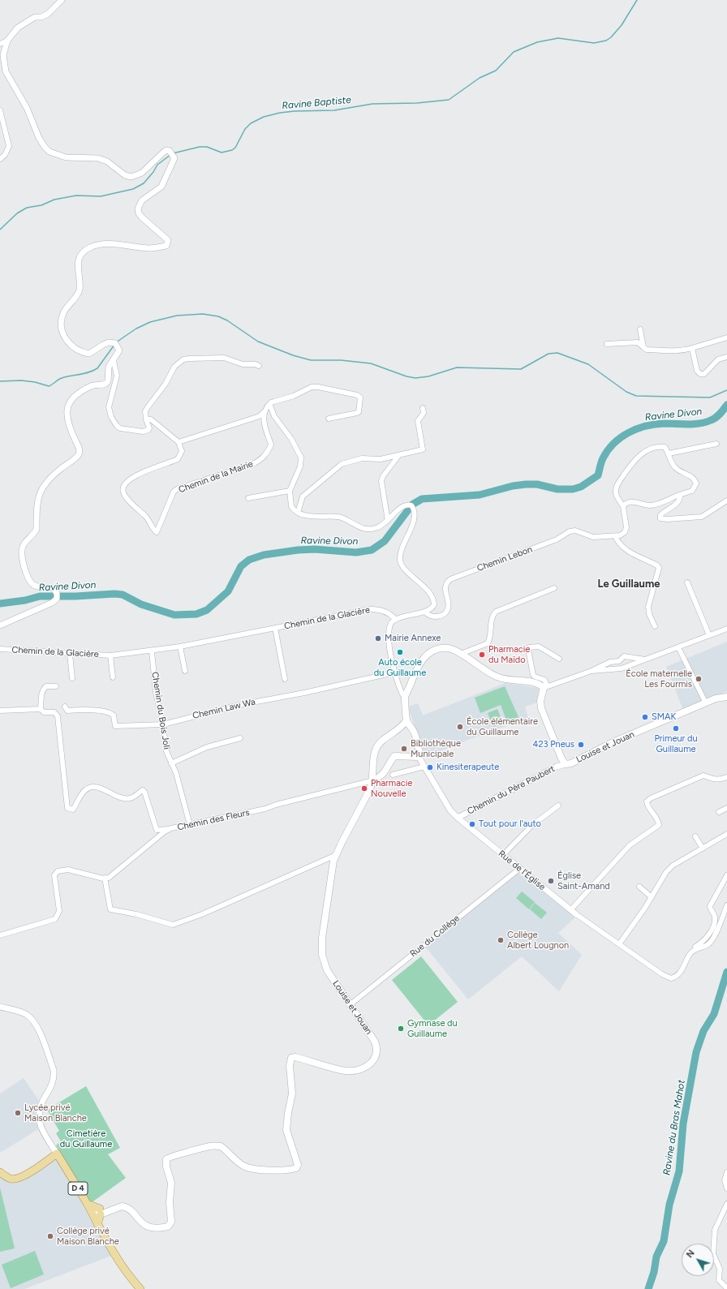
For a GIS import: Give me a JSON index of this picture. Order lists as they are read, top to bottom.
{
  "streets": {
    "main road": ["Louise et Jouan", "D 4"],
    "street": [
      "Chemin de la Mairie",
      "Chemin Lebon",
      "Chemin de la Glacière",
      "Chemin Law Wa",
      "Chemin du Bois Joli",
      "Chemin du Père Paubert",
      "Chemin des Fleurs",
      "Rue de l'Église",
      "Rue du Collège"
    ]
  },
  "crossings": [
    ["Chemin de la Glacière", "Chemin du Bois Joli"],
    ["Chemin Law Wa", "Chemin du Bois Joli"],
    ["Chemin du Bois Joli", "Chemin des Fleurs"],
    ["Louise et Jouan", "Chemin du Père Paubert"],
    ["Louise et Jouan", "Chemin des Fleurs"],
    ["Louise et Jouan", "Rue du Collège"],
    ["Louise et Jouan", "D 4"],
    ["Chemin du Père Paubert", "Rue de l'Église"],
    ["Rue de l'Église", "Rue du Collège"]
  ],
  "districts": ["Le Guillaume"],
  "water": ["Ravine Baptiste", "Ravine Divon", "Ravine du Bras Mahot"],
  "parks": ["Cimetière du Guillaume"],
  "places": [
    "Mairie Annexe",
    "Auto école du Guillaume",
    "Pharmacie du Maïdo",
    "École maternelle Les Fourmis",
    "SMAK",
    "École élémentaire du Guillaume",
    "Primeur du Guillaume",
    "423 Pneus",
    "Bibliothèque Municipale",
    "Kinesiterapeute",
    "Pharmacie Nouvelle",
    "Tout pour l’auto",
    "Église Saint-Amand",
    "Collège Albert Lougnon",
    "Gymnase du Guillaume",
    "Lycée privé Maison Blanche",
    "Collège privé Maison Blanche"
  ],
  "north": "top left"
}
